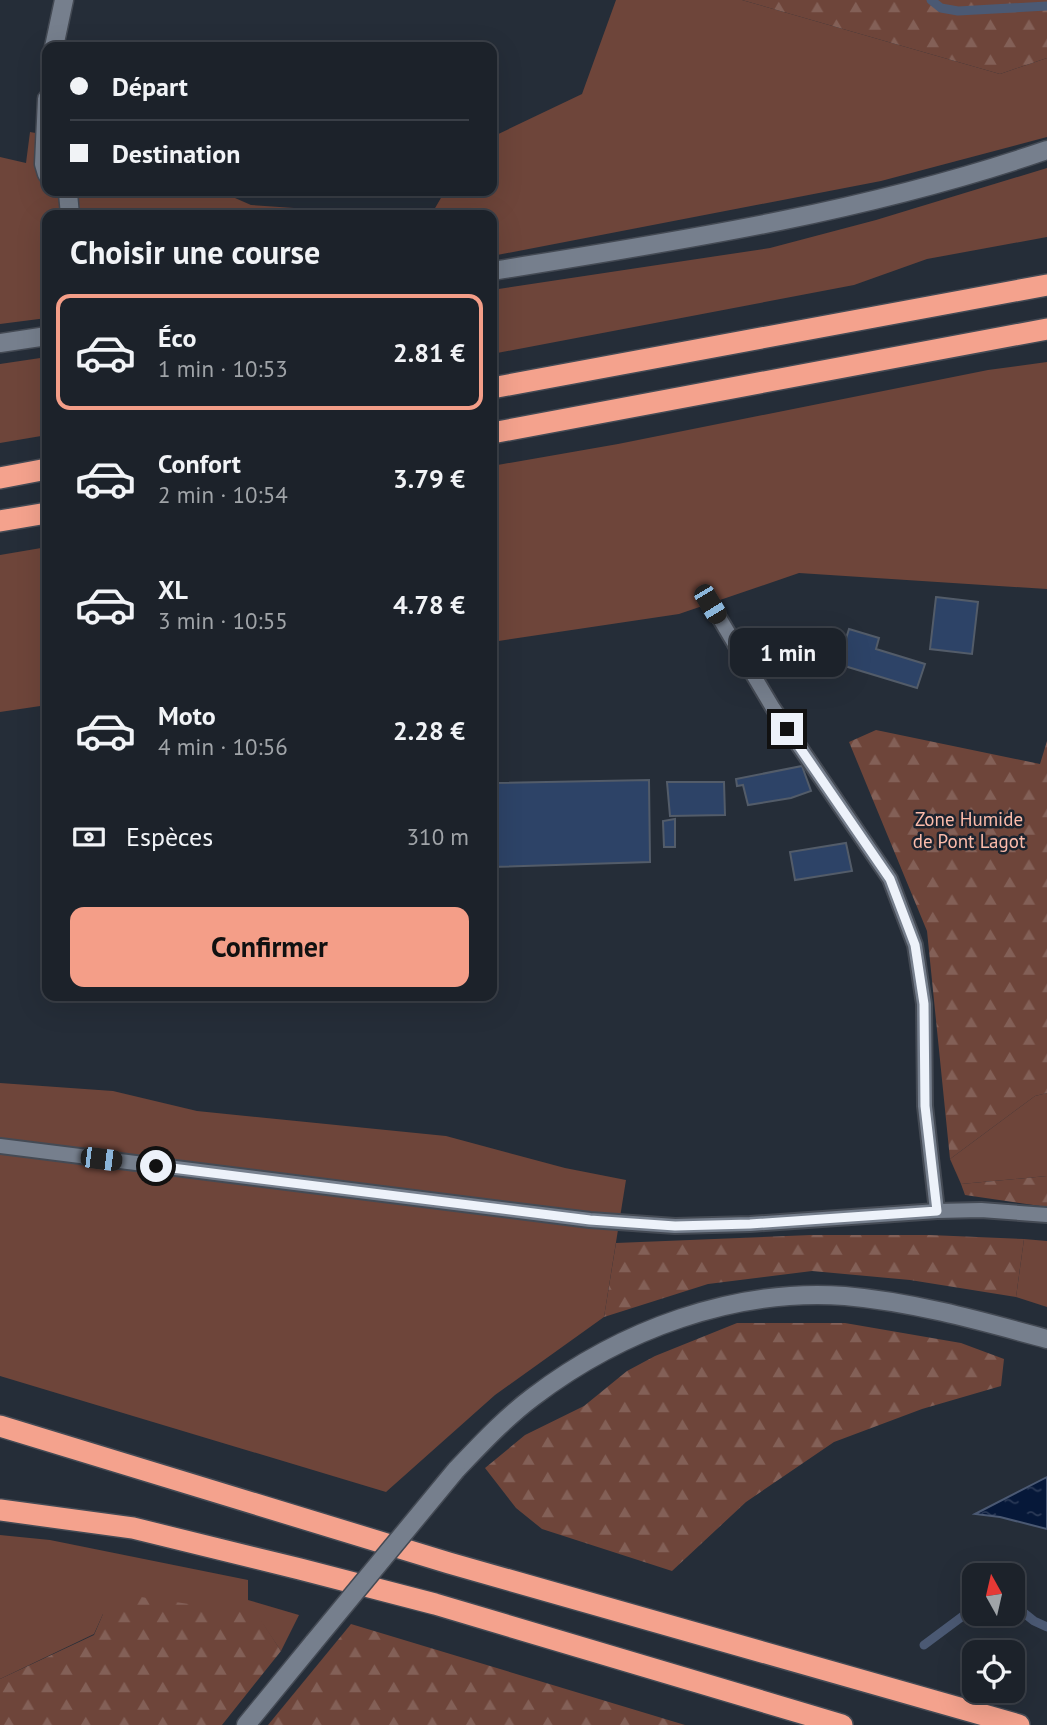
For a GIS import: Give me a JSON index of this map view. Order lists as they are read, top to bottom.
{
  "parks": ["Zone Humide de Pont Lagot"],
  "north": "top",
  "page": {
    "banner": ["Départ", "Destination"],
    "heading": "Choisir une course",
    "list": [
      {
        "name": "Éco",
        "note": "1 min · 10:53",
        "value": "2.81 €"
      },
      {
        "name": "Confort",
        "note": "2 min · 10:54",
        "value": "3.79 €"
      },
      {
        "name": "XL",
        "note": "3 min · 10:55",
        "value": "4.78 €"
      },
      {
        "name": "Moto",
        "note": "4 min · 10:56",
        "value": "2.28 €"
      }
    ],
    "bubble": "1 min",
    "pay": ["Espèces", "310 m"],
    "buttons": "Confirmer"
  }
}
